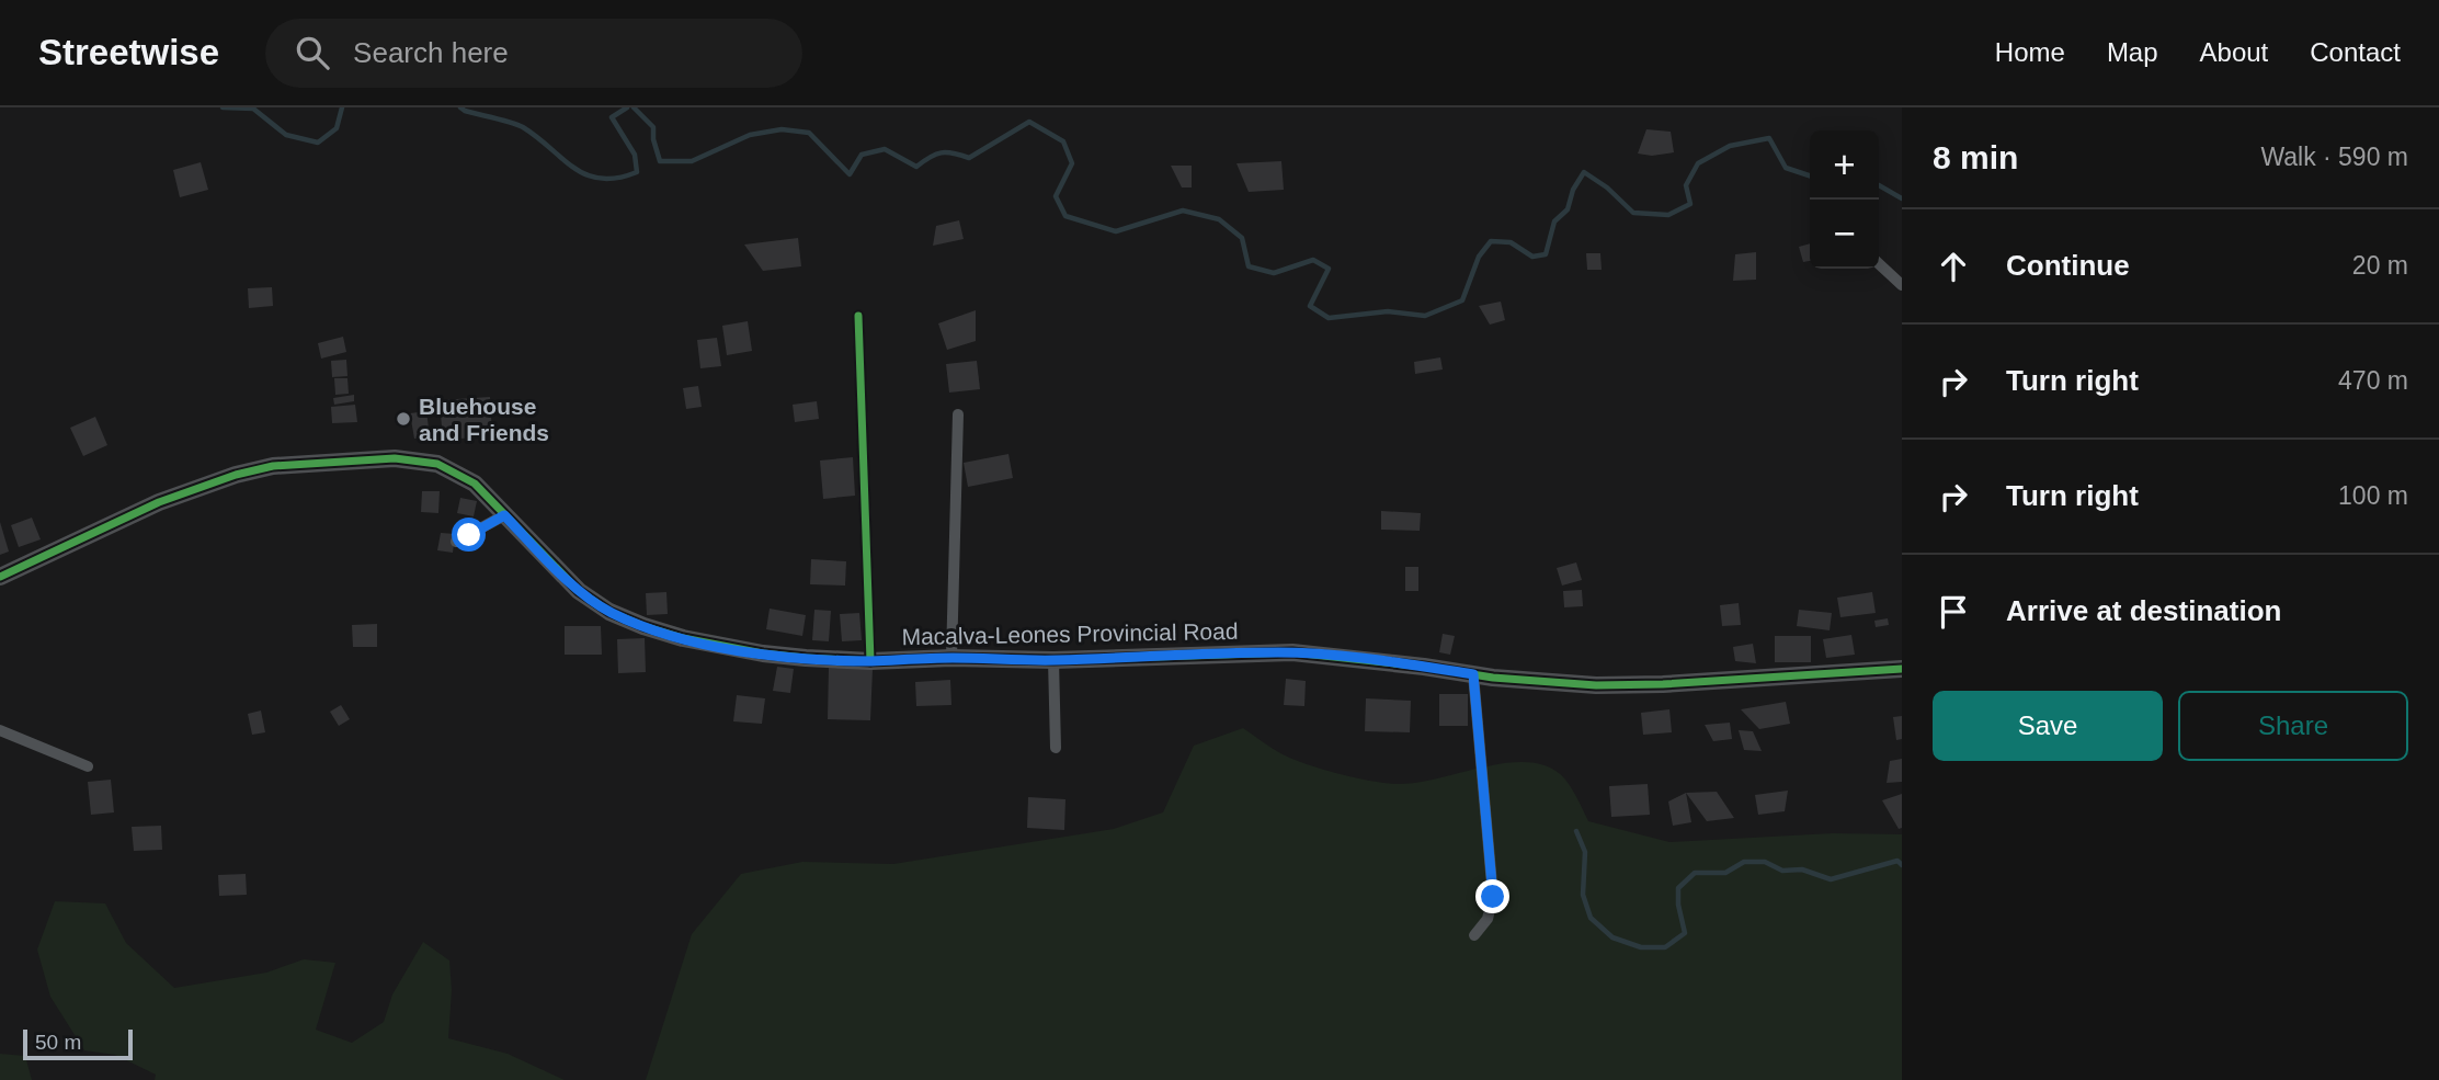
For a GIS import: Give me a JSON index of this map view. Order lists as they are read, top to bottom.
{
  "streets": {
    "street": ["Macalva-Leones Provincial Road"]
  },
  "places": ["Bluehouse and Friends"],
  "scale_bar": "50 m",
  "page": {
    "header": "Streetwise",
    "search": "Search here",
    "nav": [
      "Home",
      "Map",
      "About",
      "Contact"
    ],
    "heading": ["8 min", "Walk · 590 m"],
    "map_buttons": ["+", "−"],
    "list": [
      ["Continue", "20 m"],
      ["Turn right", "470 m"],
      ["Turn right", "100 m"],
      "Arrive at destination"
    ],
    "buttons": ["Save", "Share"],
    "scale": "50 m"
  }
}
